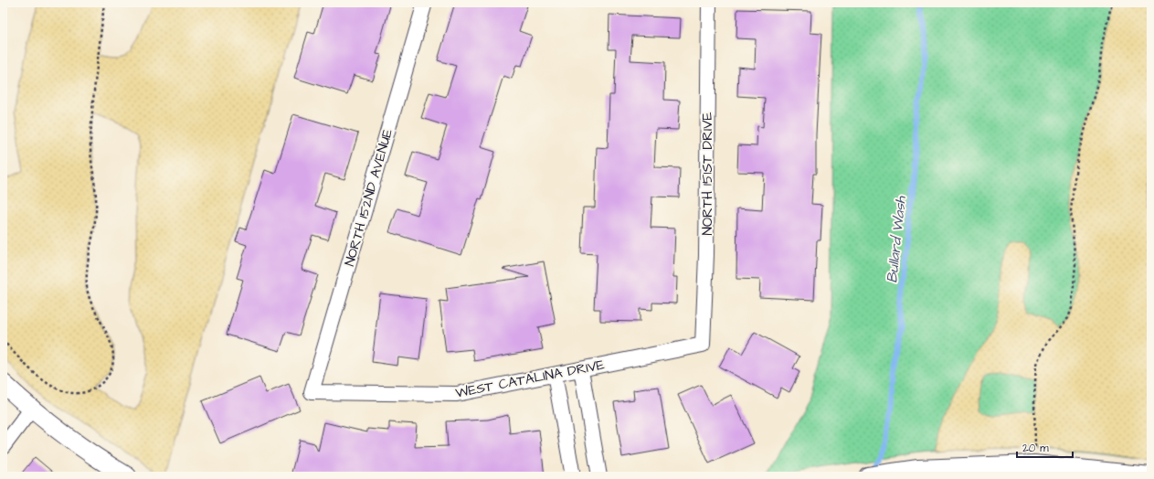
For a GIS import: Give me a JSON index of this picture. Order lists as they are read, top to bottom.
{
  "streets": {
    "street": ["NORTH 151ST DRIVE", "NORTH 152ND AVENUE", "WEST CATALINA DRIVE"]
  },
  "crossings": [
    ["NORTH 151ST DRIVE", "WEST CATALINA DRIVE"],
    ["NORTH 152ND AVENUE", "WEST CATALINA DRIVE"]
  ],
  "water": ["Bullard Wash"],
  "scale_bar": "20 m"
}
